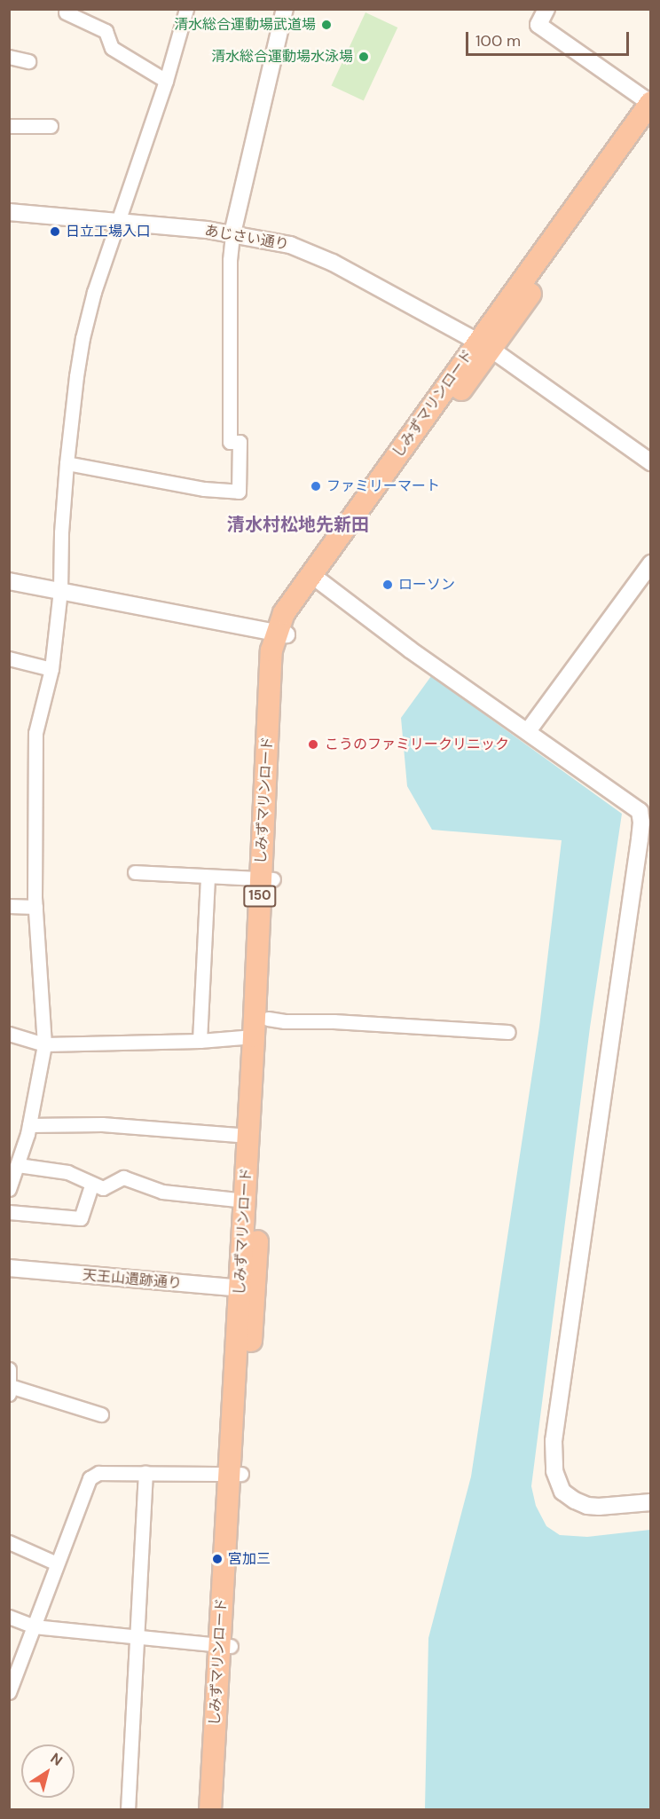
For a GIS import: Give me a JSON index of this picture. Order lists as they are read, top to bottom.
{
  "streets": {
    "highway": ["しみずマリンロード", "150"],
    "street": ["あじさい通り", "天王山遺跡通り"]
  },
  "crossings": [
    ["あじさい通り", "しみずマリンロード"],
    ["しみずマリンロード", "天王山遺跡通り"]
  ],
  "districts": ["清水村松地先新田"],
  "places": [
    "清水総合運動場武道場",
    "清水総合運動場水泳場",
    "日立工場入口",
    "ファミリーマート",
    "ローソン",
    "こうのファミリークリニック",
    "宮加三"
  ],
  "scale_bar": "100 m",
  "north": "top right"
}
